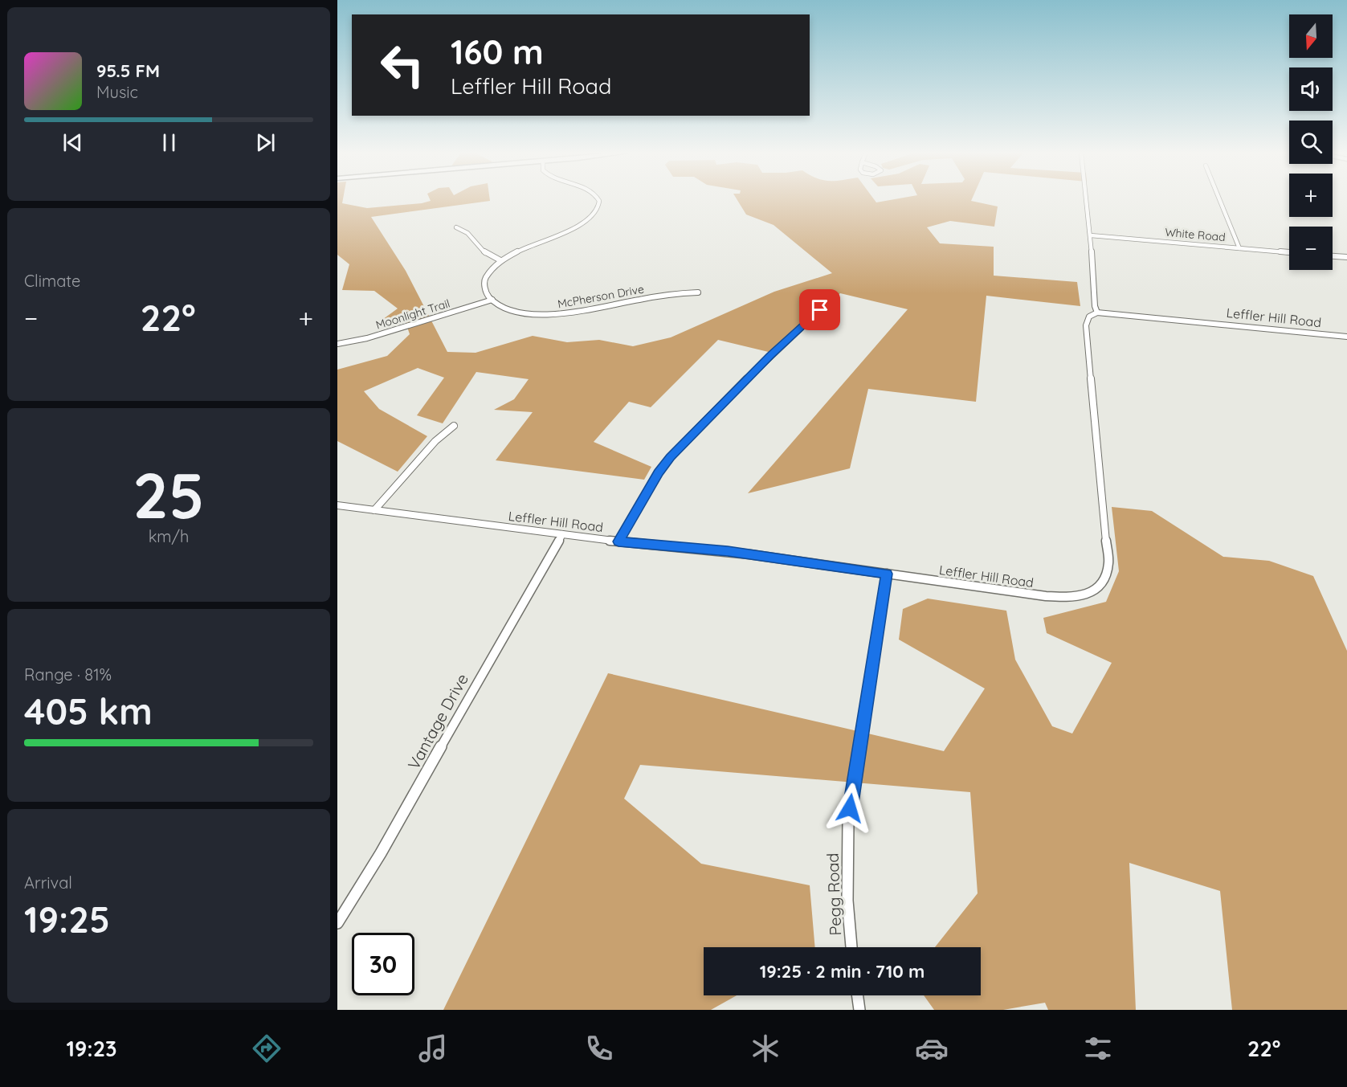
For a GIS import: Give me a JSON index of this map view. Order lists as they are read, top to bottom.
{
  "streets": {
    "street": [
      "White Road",
      "McPherson Drive",
      "Moonlight Trail",
      "Leffler Hill Road",
      "Vantage Drive",
      "Pegg Road"
    ]
  },
  "crossings": [
    ["McPherson Drive", "Moonlight Trail"],
    ["Leffler Hill Road", "Vantage Drive"],
    ["Leffler Hill Road", "Pegg Road"]
  ],
  "north": "bottom",
  "page": {
    "map_buttons": ["+", "−"],
    "turn": ["160 m", "Leffler Hill Road"],
    "song": ["95.5 FM", "Music"],
    "tile": [
      "Climate",
      ["25", "km/h"],
      ["Range · 81%", "405 km"],
      ["Arrival", "19:25"]
    ],
    "heat": ["−", "22°", "+"],
    "limit": "30",
    "trip": "19:25 · 2 min · 710 m",
    "tabs": ["19:23", "22°"]
  }
}
